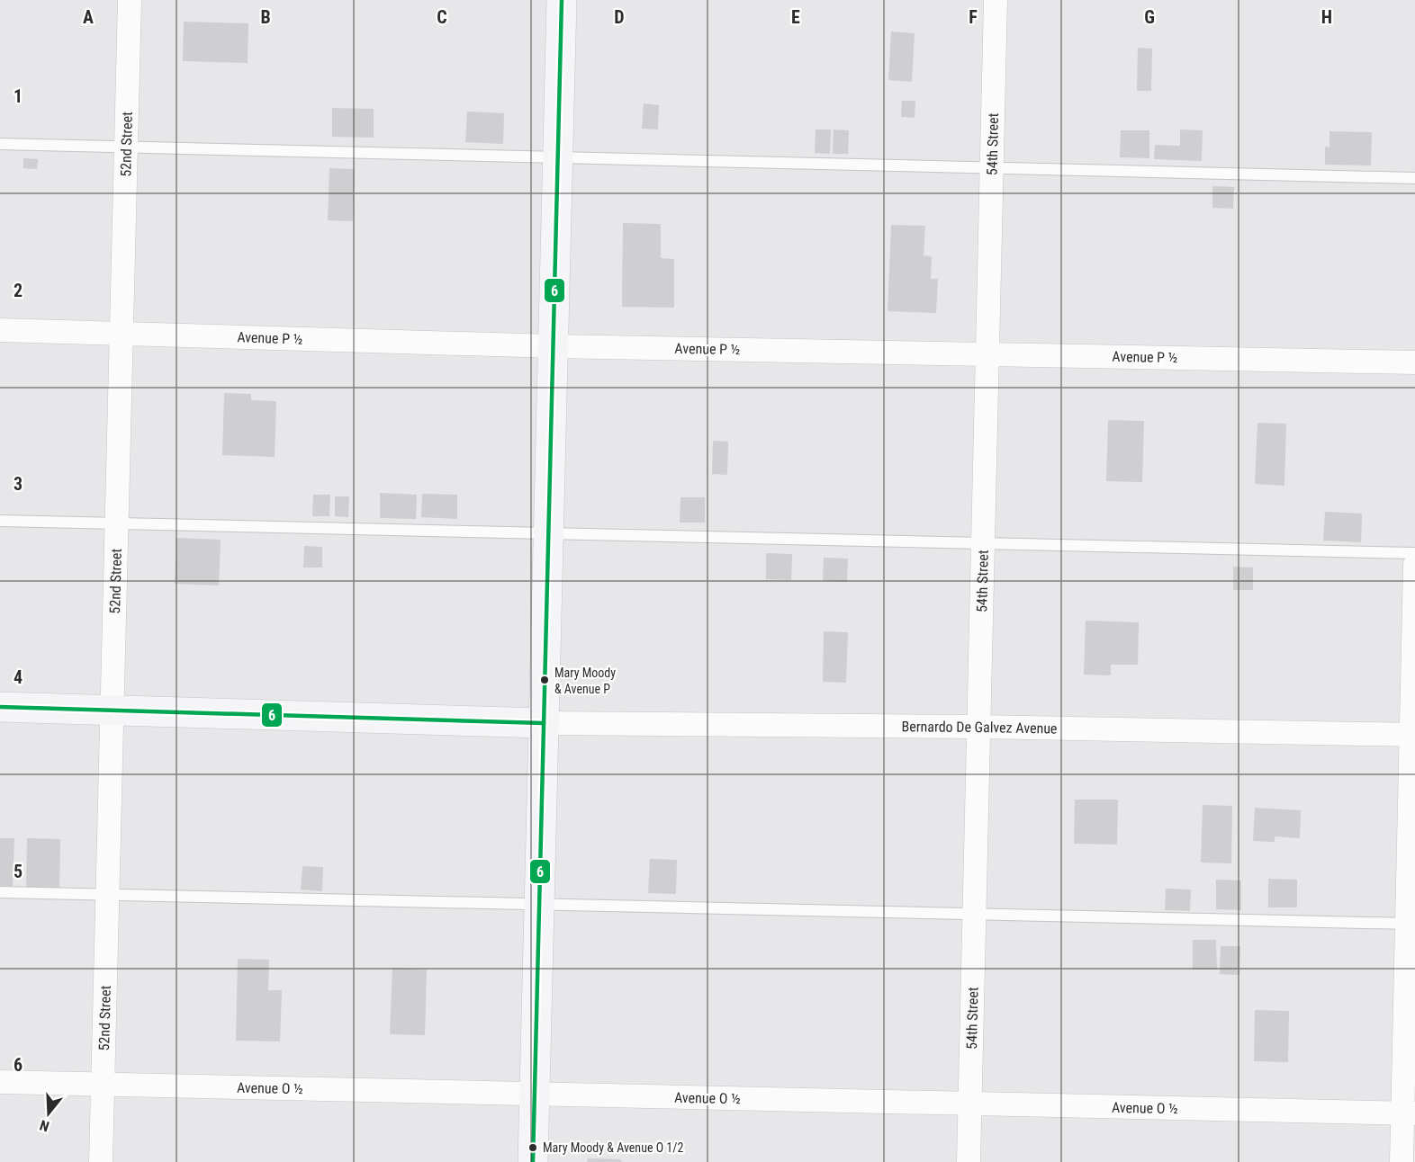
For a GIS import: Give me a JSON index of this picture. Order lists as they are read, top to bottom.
{
  "streets": {
    "street": [
      "52nd Street",
      "54th Street",
      "Avenue P ½",
      "Bernardo De Galvez Avenue",
      "Avenue O ½"
    ]
  },
  "crossings": [
    ["52nd Street", "Avenue P ½"],
    ["52nd Street", "Avenue O ½"],
    ["54th Street", "Avenue P ½"],
    ["54th Street", "Bernardo De Galvez Avenue"],
    ["54th Street", "Avenue O ½"]
  ],
  "places": ["Mary Moody & Avenue P", "Mary Moody & Avenue O 1/2"],
  "lines": ["transit line 6"],
  "north": "bottom",
  "grid": {
    "columns": [
      "A",
      "B",
      "C",
      "D",
      "E",
      "F",
      "G",
      "H"
    ],
    "rows": [
      "1",
      "2",
      "3",
      "4",
      "5",
      "6"
    ]
  }
}
